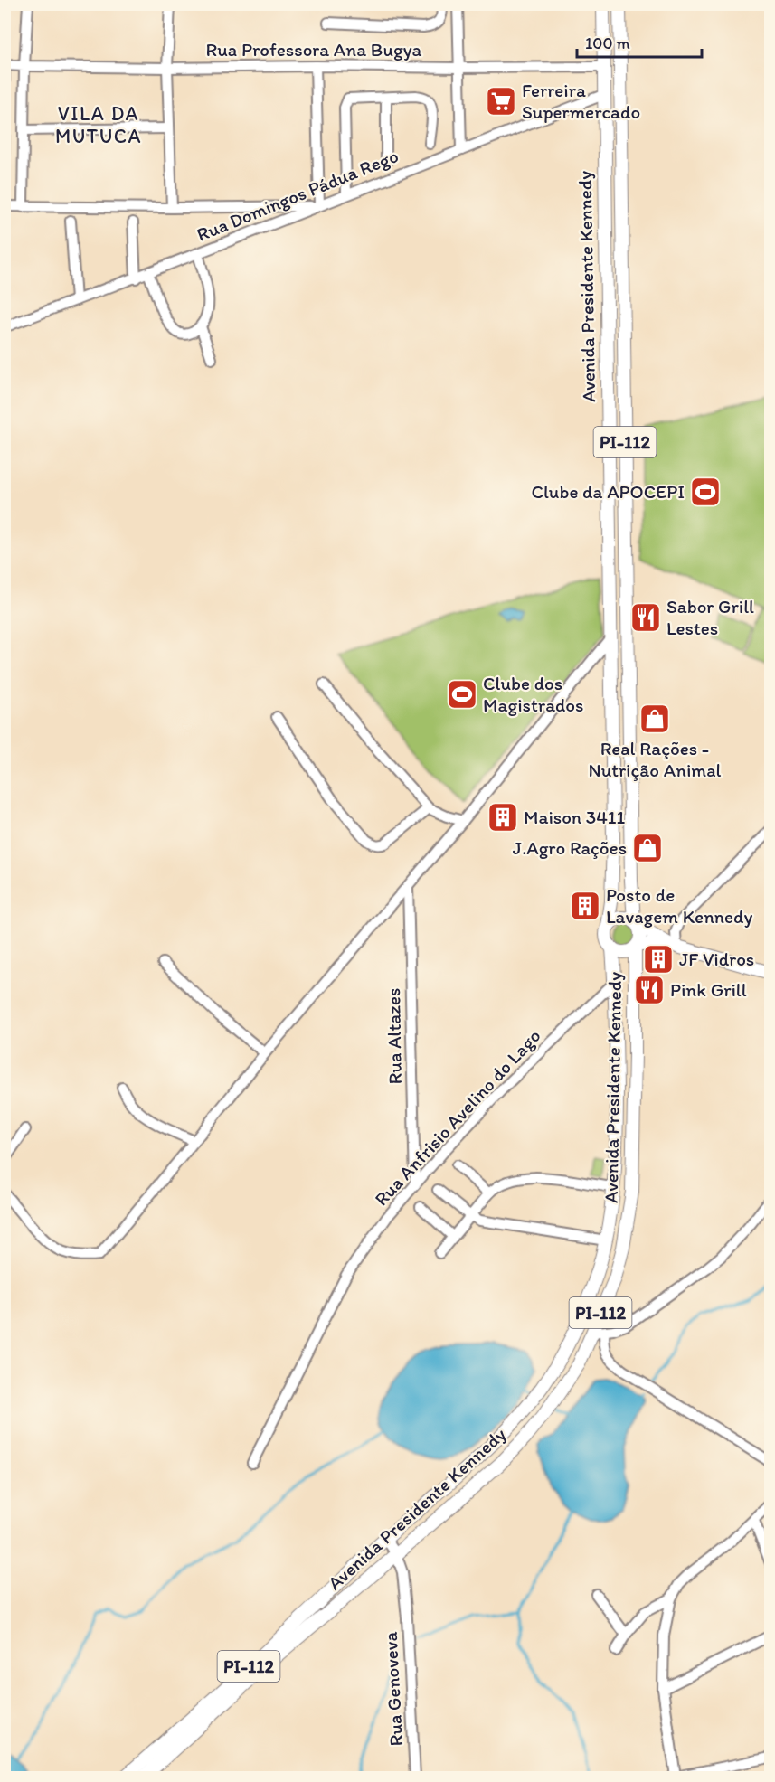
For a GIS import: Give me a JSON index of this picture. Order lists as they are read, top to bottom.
{
  "streets": {
    "main road": ["Avenida Presidente Kennedy", "PI-112"],
    "street": [
      "Rua Professora Ana Bugya",
      "Rua Domingos Pádua Rego",
      "Rua Altazes",
      "Rua Anfrisio Avelino do Lago",
      "Rua Genoveva"
    ]
  },
  "crossings": [
    ["Rua Professora Ana Bugya", "Avenida Presidente Kennedy"],
    ["Rua Domingos Pádua Rego", "Avenida Presidente Kennedy"],
    ["Avenida Presidente Kennedy", "Rua Anfrisio Avelino do Lago"],
    ["Avenida Presidente Kennedy", "Rua Genoveva"],
    ["Rua Altazes", "Rua Anfrisio Avelino do Lago"]
  ],
  "districts": ["VILA DA MUTUCA"],
  "places": {
    "supermarket": ["Ferreira Supermercado"],
    "sports": ["Clube da APOCEPI", "Clube dos Magistrados"],
    "restaurant": ["Sabor Grill Lestes", "Pink Grill"],
    "shop": ["Real Rações - Nutrição Animal", "J.Agro Rações"],
    "building": ["Maison 3411", "Posto de Lavagem Kennedy", "JF Vidros"]
  },
  "scale_bar": "100 m"
}
